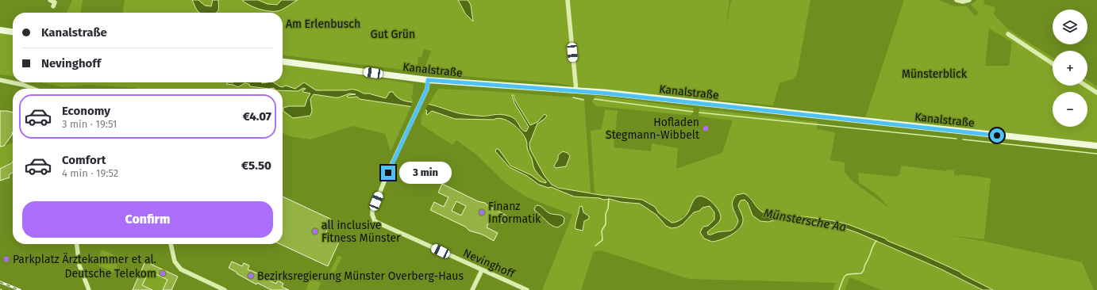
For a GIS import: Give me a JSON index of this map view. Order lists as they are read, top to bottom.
{
  "streets": {
    "main road": ["Kanalstraße"],
    "street": ["Nevinghoff"]
  },
  "crossings": [
    ["Kanalstraße", "Nevinghoff"]
  ],
  "water": ["Münstersche Aa"],
  "parks": ["Am Erlenbusch", "Gut Grün", "Münsterblick"],
  "places": [
    "Hofladen Stegmann-Wibbelt",
    "Finanz Informatik",
    "all inclusive Fitness Münster",
    "Parkplatz Ärztekammer et al.",
    "Deutsche Telekom",
    "Bezirksregierung Münster Overberg-Haus"
  ],
  "page": {
    "map_buttons": ["+", "−"],
    "banner": ["Kanalstraße", "Nevinghoff"],
    "list": [
      {
        "name": "Economy",
        "note": "3 min · 19:51",
        "value": "€4.07"
      },
      {
        "name": "Comfort",
        "note": "4 min · 19:52",
        "value": "€5.50"
      }
    ],
    "bubble": "3 min",
    "buttons": "Confirm"
  }
}
